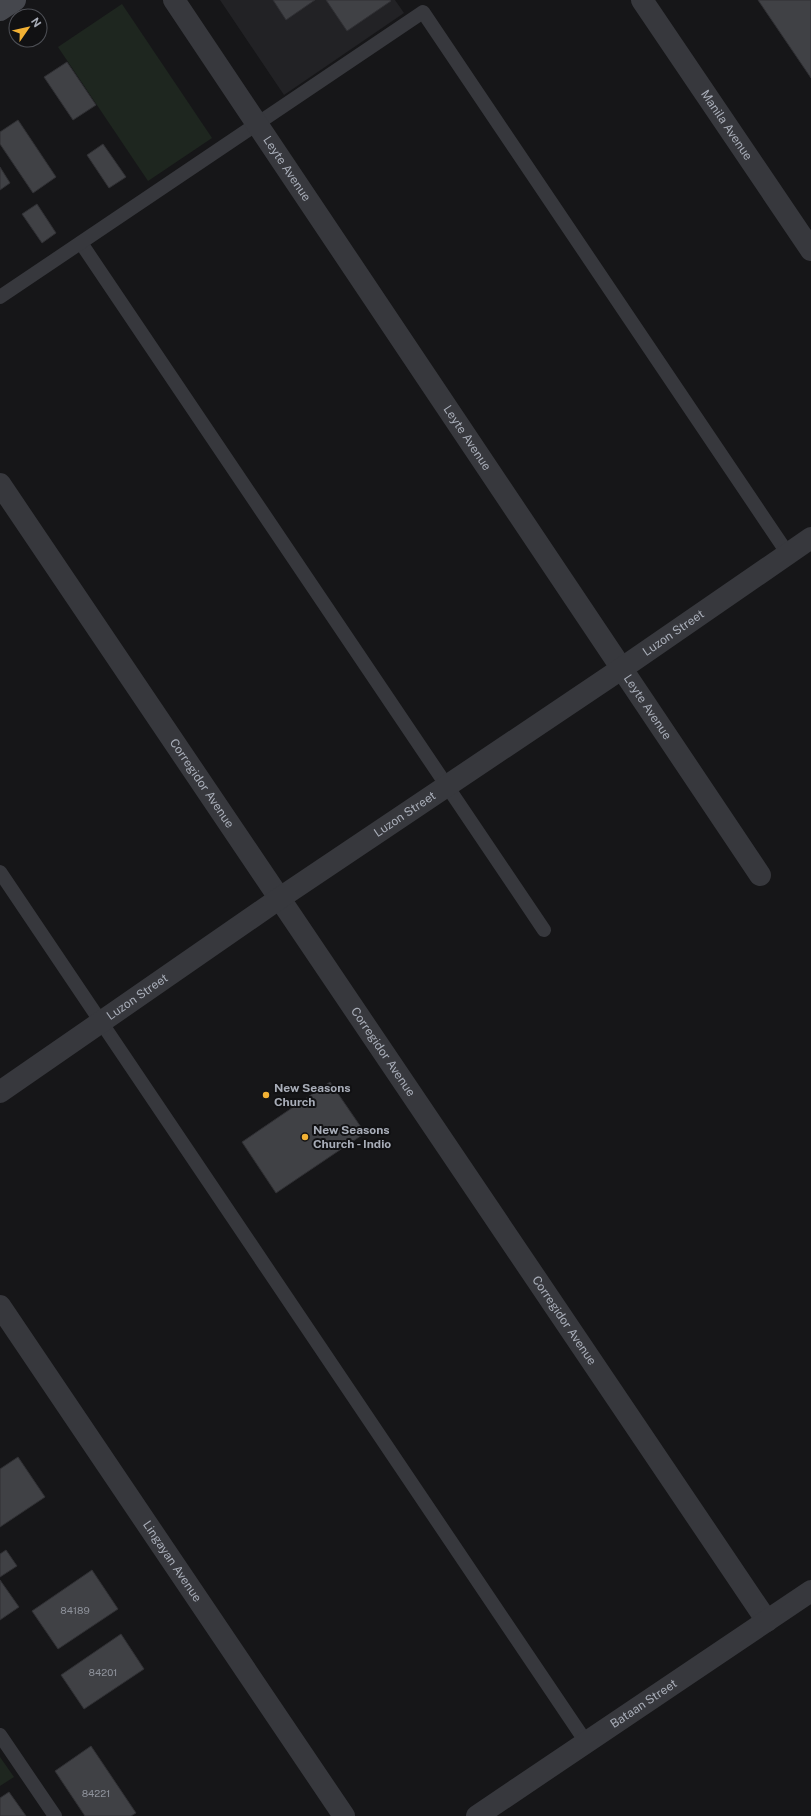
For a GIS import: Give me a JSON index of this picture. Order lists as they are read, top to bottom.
{
  "streets": {
    "street": [
      "Manila Avenue",
      "Leyte Avenue",
      "Luzon Street",
      "Corregidor Avenue",
      "Lingayan Avenue",
      "Bataan Street"
    ]
  },
  "crossings": [
    ["Leyte Avenue", "Luzon Street"],
    ["Luzon Street", "Corregidor Avenue"],
    ["Corregidor Avenue", "Bataan Street"]
  ],
  "places": ["New Seasons Church", "New Seasons Church - Indio"],
  "house_numbers": ["84189", "84201", "84221"],
  "north": "top right"
}
